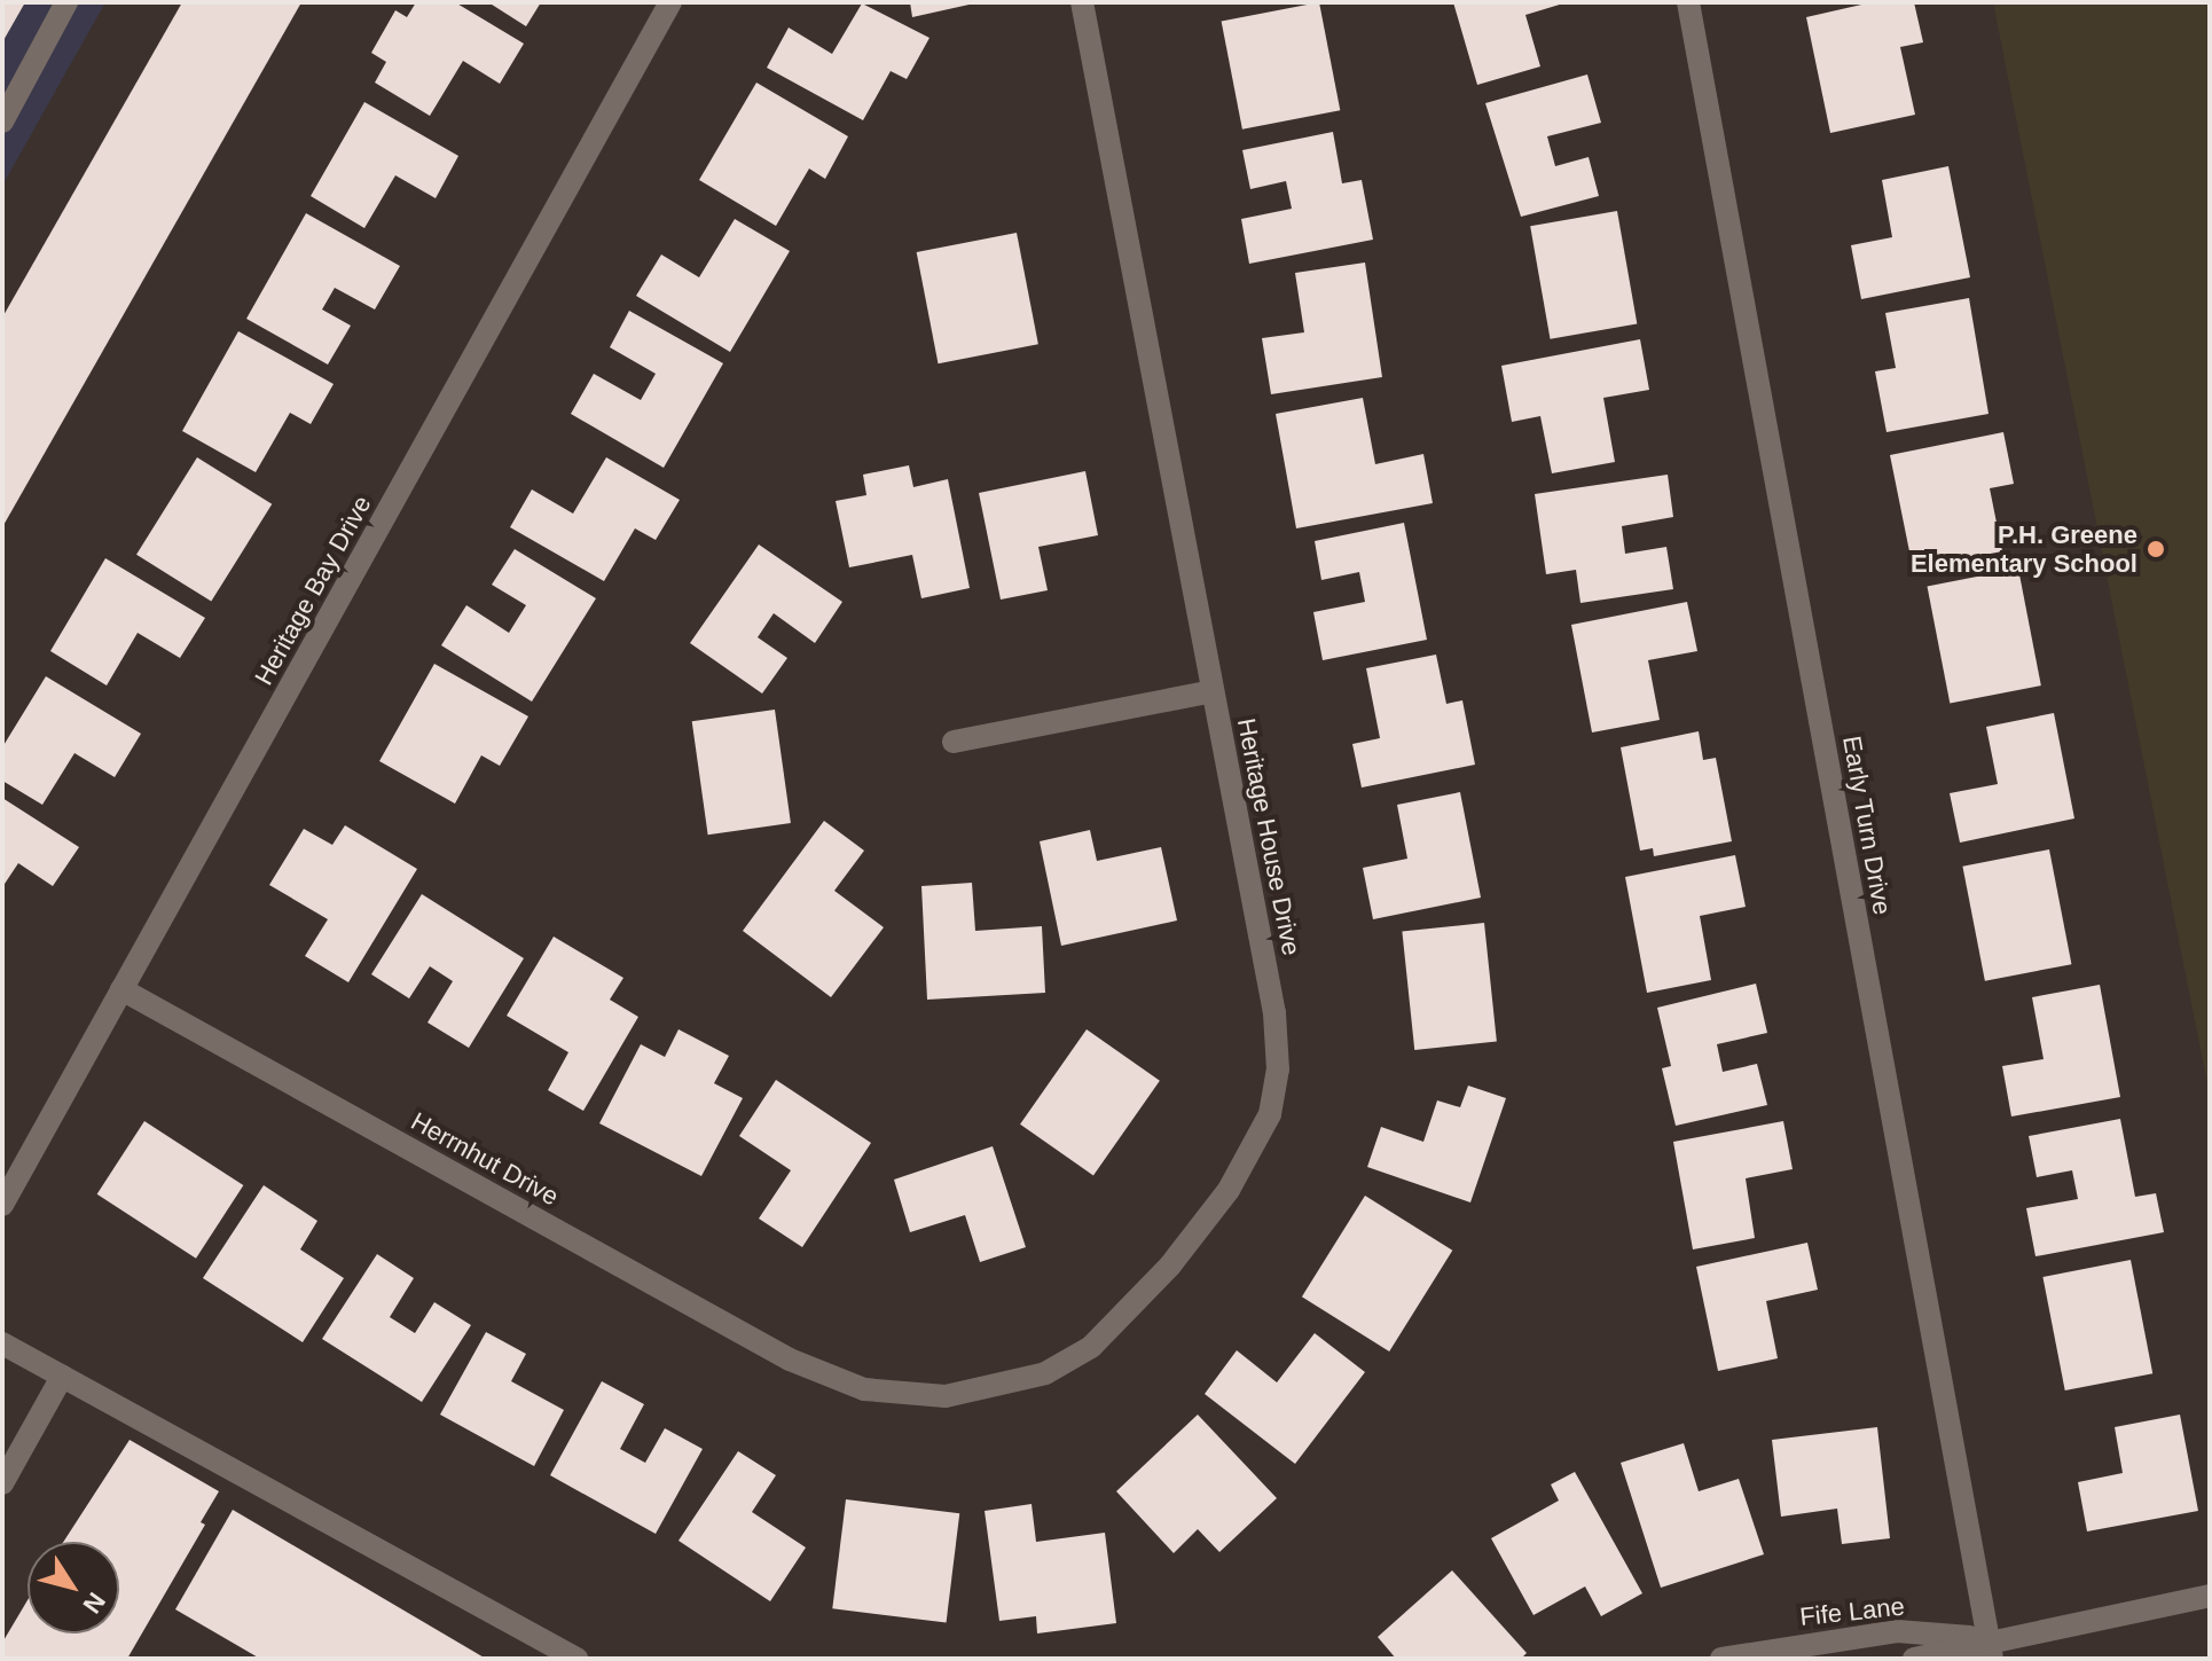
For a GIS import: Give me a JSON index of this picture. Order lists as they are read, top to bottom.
{
  "streets": {
    "street": [
      "Heritage Bay Drive",
      "Early Turn Drive",
      "Heritage House Drive",
      "Herrnhut Drive",
      "Fife Lane"
    ]
  },
  "crossings": [
    ["Heritage Bay Drive", "Herrnhut Drive"],
    ["Early Turn Drive", "Fife Lane"],
    ["Heritage House Drive", "Herrnhut Drive"]
  ],
  "places": ["P.H. Greene Elementary School"],
  "north": "bottom right"
}
